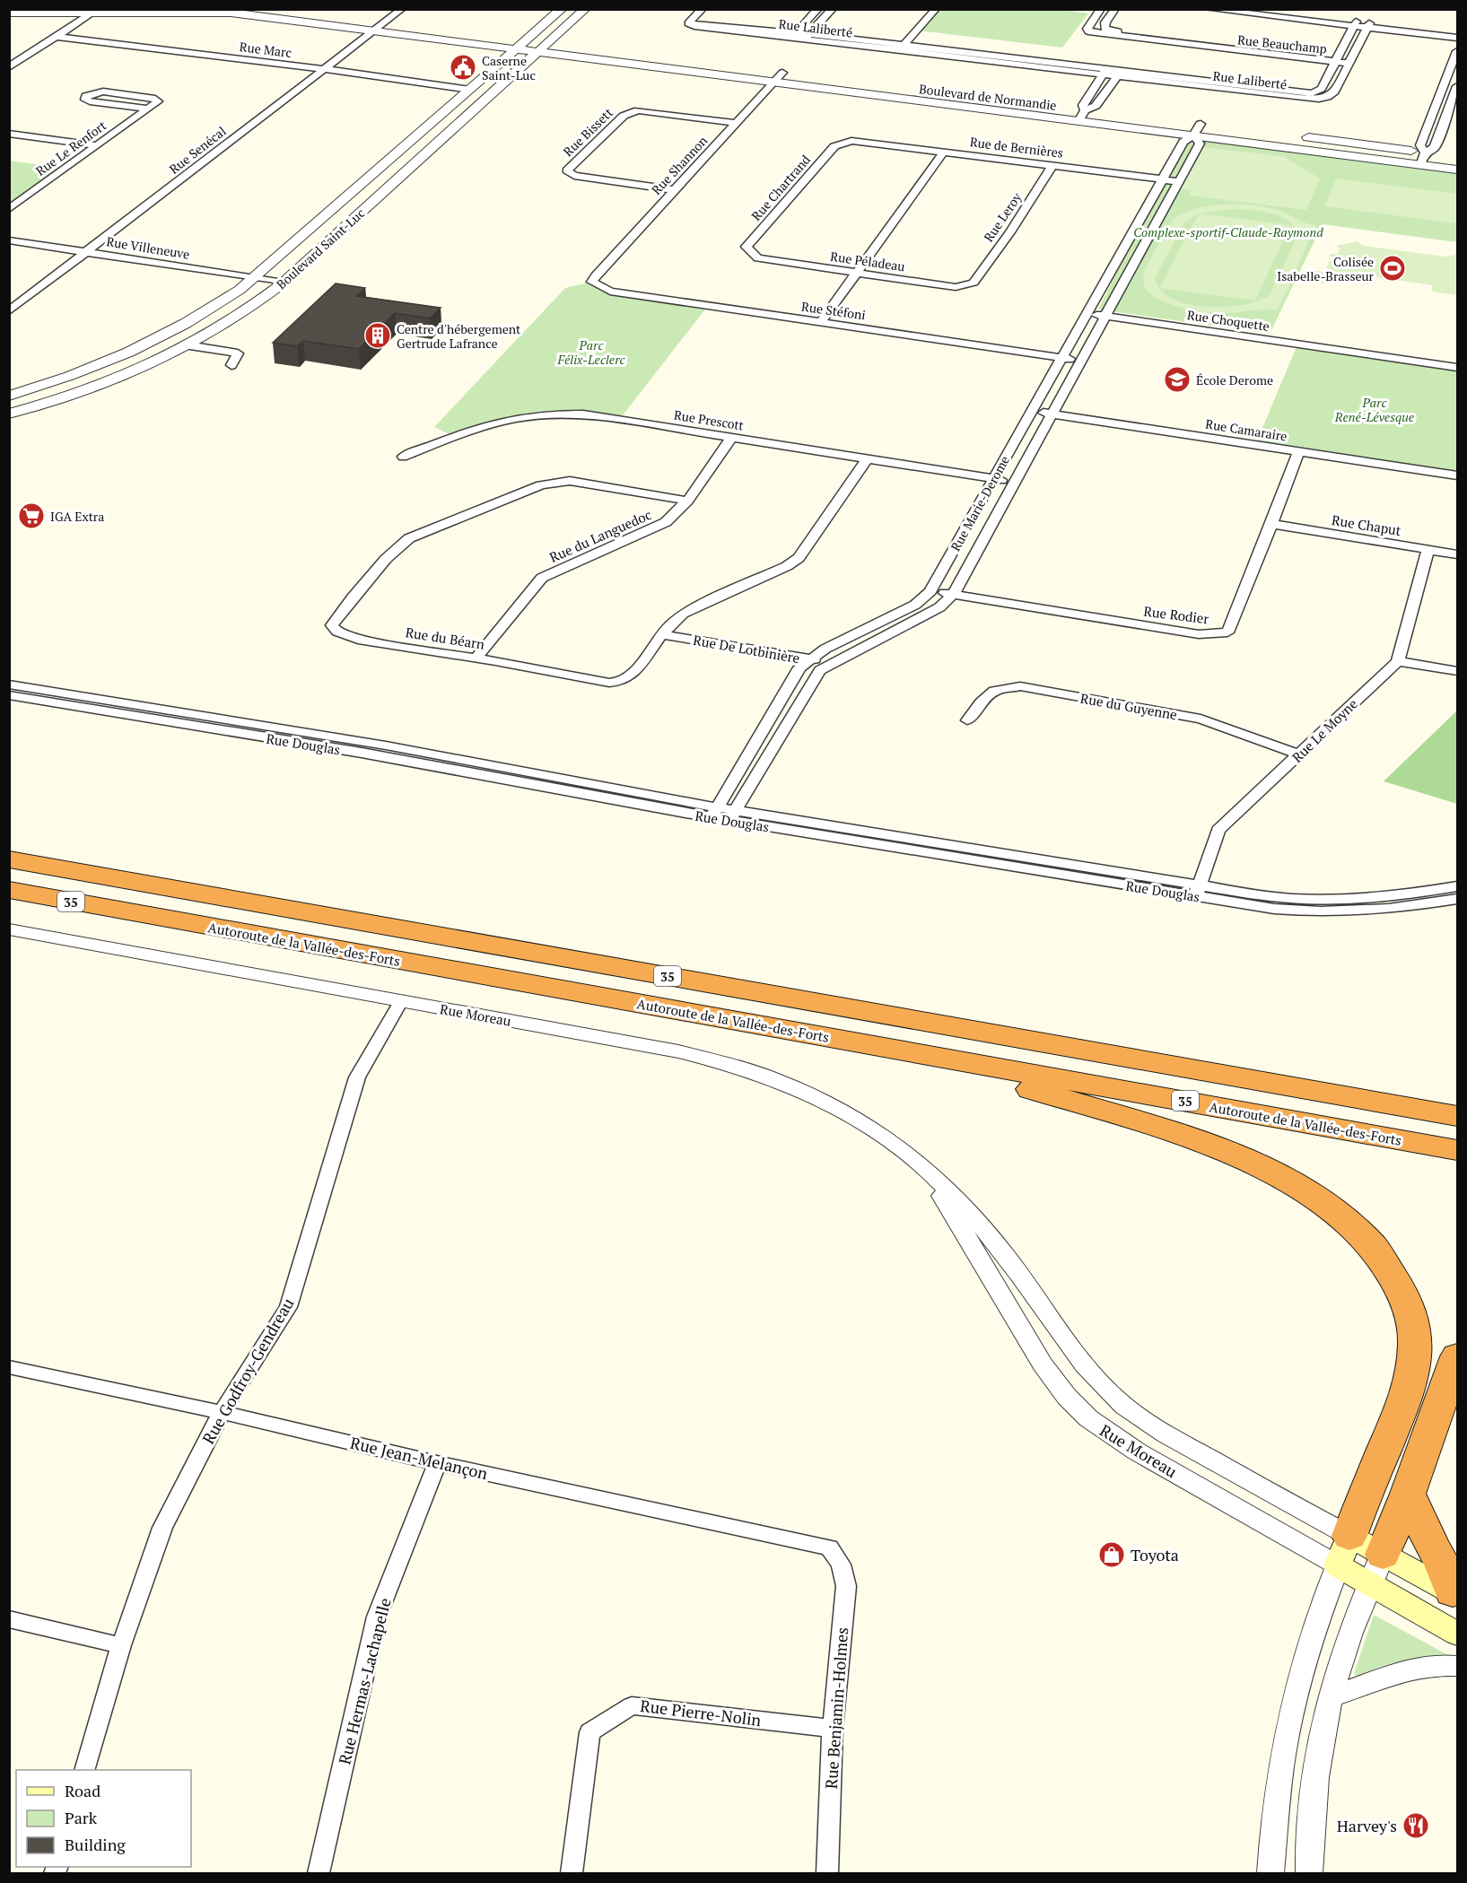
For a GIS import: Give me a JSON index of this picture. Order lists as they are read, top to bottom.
{
  "streets": {
    "highway": ["35", "Autoroute de la Vallée-des-Forts"],
    "main road": ["Rue Moreau"],
    "street": [
      "Rue Laliberté",
      "Rue Beauchamp",
      "Rue Marc",
      "Boulevard de Normandie",
      "Rue Bissett",
      "Rue de Bernières",
      "Rue Le Renfort",
      "Rue Senécal",
      "Rue Shannon",
      "Rue Chartrand",
      "Rue Leroy",
      "Rue Villeneuve",
      "Boulevard Saint-Luc",
      "Rue Péladeau",
      "Rue Stéfoni",
      "Rue Choquette",
      "Rue Prescott",
      "Rue Camaraire",
      "Rue Marie-Derome",
      "Rue Chaput",
      "Rue du Languedoc",
      "Rue Rodier",
      "Rue du Béarn",
      "Rue De Lotbinière",
      "Rue du Guyenne",
      "Rue Le Moyne",
      "Rue Douglas",
      "Rue Godfroy-Gendreau",
      "Rue Jean-Melançon",
      "Rue Hermas-Lachapelle",
      "Rue Benjamin-Holmes",
      "Rue Pierre-Nolin"
    ]
  },
  "crossings": [
    ["Rue Marc", "Rue Senécal"],
    ["Rue Marc", "Boulevard Saint-Luc"],
    ["Boulevard de Normandie", "Rue Senécal"],
    ["Boulevard de Normandie", "Rue Shannon"],
    ["Boulevard de Normandie", "Boulevard Saint-Luc"],
    ["Boulevard de Normandie", "Rue Marie-Derome"],
    ["Rue Bissett", "Rue Shannon"],
    ["Rue de Bernières", "Rue Chartrand"],
    ["Rue de Bernières", "Rue Leroy"],
    ["Rue de Bernières", "Rue Marie-Derome"],
    ["Rue Senécal", "Rue Villeneuve"],
    ["Rue Shannon", "Rue Stéfoni"],
    ["Rue Chartrand", "Rue Péladeau"],
    ["Rue Leroy", "Rue Péladeau"],
    ["Rue Villeneuve", "Boulevard Saint-Luc"],
    ["Rue Stéfoni", "Rue Marie-Derome"],
    ["Rue Choquette", "Rue Marie-Derome"],
    ["Rue Prescott", "Rue Marie-Derome"],
    ["Rue Prescott", "Rue du Languedoc"],
    ["Rue Prescott", "Rue du Béarn"],
    ["Rue Camaraire", "Rue Marie-Derome"],
    ["Rue Camaraire", "Rue Rodier"],
    ["Rue Marie-Derome", "Rue Rodier"],
    ["Rue Marie-Derome", "Rue De Lotbinière"],
    ["Rue Marie-Derome", "Rue Douglas"],
    ["Rue Chaput", "Rue Rodier"],
    ["Rue du Languedoc", "Rue du Béarn"],
    ["Rue du Béarn", "Rue De Lotbinière"],
    ["Rue du Guyenne", "Rue Le Moyne"],
    ["Rue Le Moyne", "Rue Douglas"],
    ["Rue Moreau", "Rue Godfroy-Gendreau"],
    ["Rue Godfroy-Gendreau", "Rue Jean-Melançon"],
    ["Rue Jean-Melançon", "Rue Hermas-Lachapelle"],
    ["Rue Jean-Melançon", "Rue Benjamin-Holmes"],
    ["Rue Benjamin-Holmes", "Rue Pierre-Nolin"]
  ],
  "parks": ["Complexe-sportif-Claude-Raymond", "Parc Félix-Leclerc", "Parc René-Lévesque"],
  "places": {
    "public building": ["Caserne Saint-Luc"],
    "sports": ["Colisée Isabelle-Brasseur"],
    "building": ["Centre d'hébergement Gertrude Lafrance"],
    "school or university": ["École Derome"],
    "supermarket": ["IGA Extra"],
    "shop": ["Toyota"],
    "restaurant": ["Harvey's"]
  },
  "legend": ["Road", "Park", "Building"]
}
